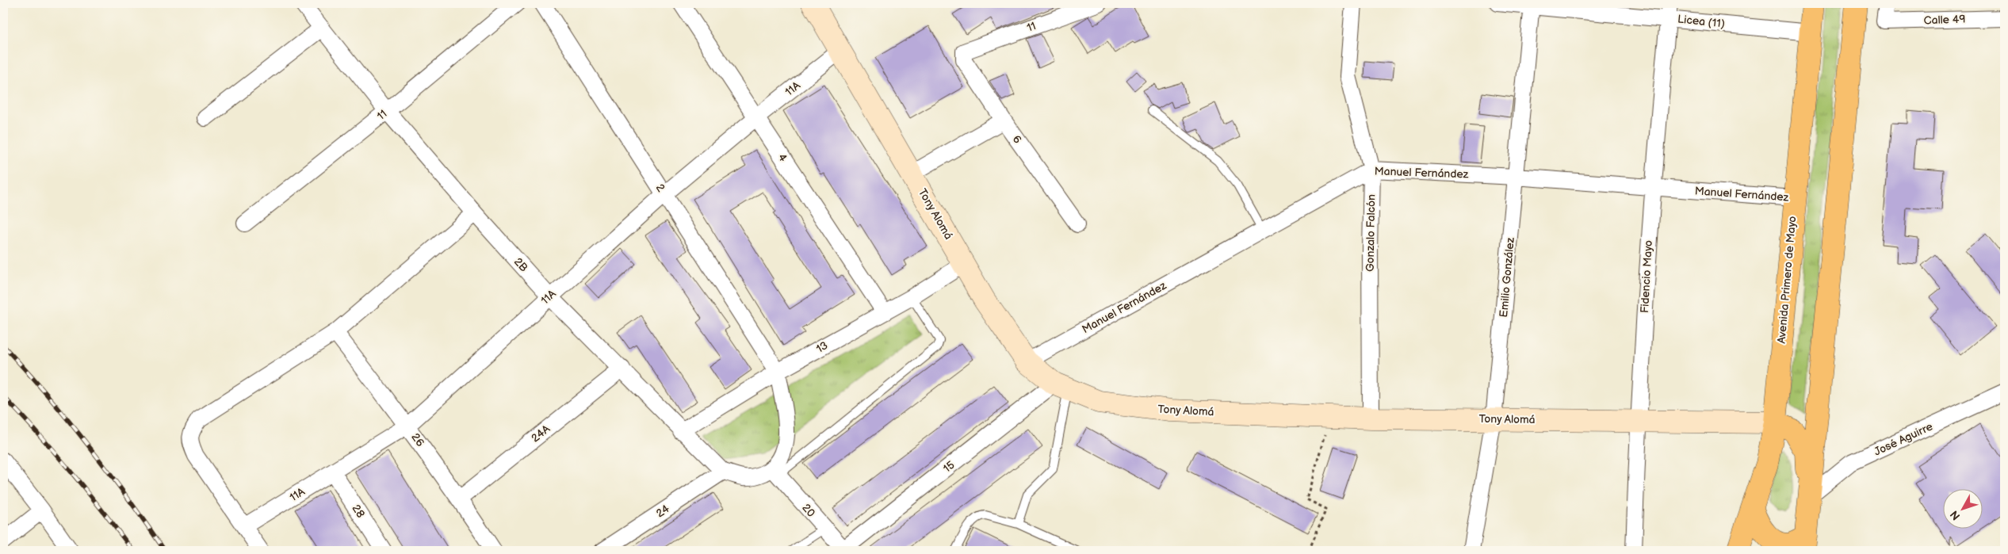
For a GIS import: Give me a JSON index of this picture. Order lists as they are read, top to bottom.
{
  "streets": {
    "main road": ["Avenida Primero de Mayo"],
    "street": [
      "Calle 49",
      "Licea (11)",
      "11",
      "11A",
      "6",
      "4",
      "Manuel Fernández",
      "2",
      "Tony Alomá",
      "Gonzalo Falcón",
      "2B",
      "Fidencio Mayo",
      "Emilio González",
      "13",
      "24A",
      "José Aguirre",
      "26",
      "15",
      "20",
      "28",
      "24"
    ]
  },
  "crossings": [
    ["Licea (11)", "Fidencio Mayo"],
    ["Licea (11)", "Emilio González"],
    ["Licea (11)", "Avenida Primero de Mayo"],
    ["11", "6"],
    ["11", "2B"],
    ["11A", "4"],
    ["11A", "2"],
    ["11A", "Tony Alomá"],
    ["11A", "2B"],
    ["11A", "26"],
    ["11A", "28"],
    ["4", "13"],
    ["Manuel Fernández", "Tony Alomá"],
    ["Manuel Fernández", "Gonzalo Falcón"],
    ["Manuel Fernández", "Fidencio Mayo"],
    ["Manuel Fernández", "Emilio González"],
    ["Manuel Fernández", "Avenida Primero de Mayo"],
    ["2", "13"],
    ["Tony Alomá", "Gonzalo Falcón"],
    ["Tony Alomá", "Fidencio Mayo"],
    ["Tony Alomá", "Emilio González"],
    ["Tony Alomá", "Avenida Primero de Mayo"],
    ["Tony Alomá", "13"],
    ["Tony Alomá", "15"],
    ["2B", "13"],
    ["2B", "24A"],
    ["2B", "20"],
    ["2B", "24"],
    ["24A", "26"],
    ["15", "20"]
  ],
  "north": "bottom left"
}
